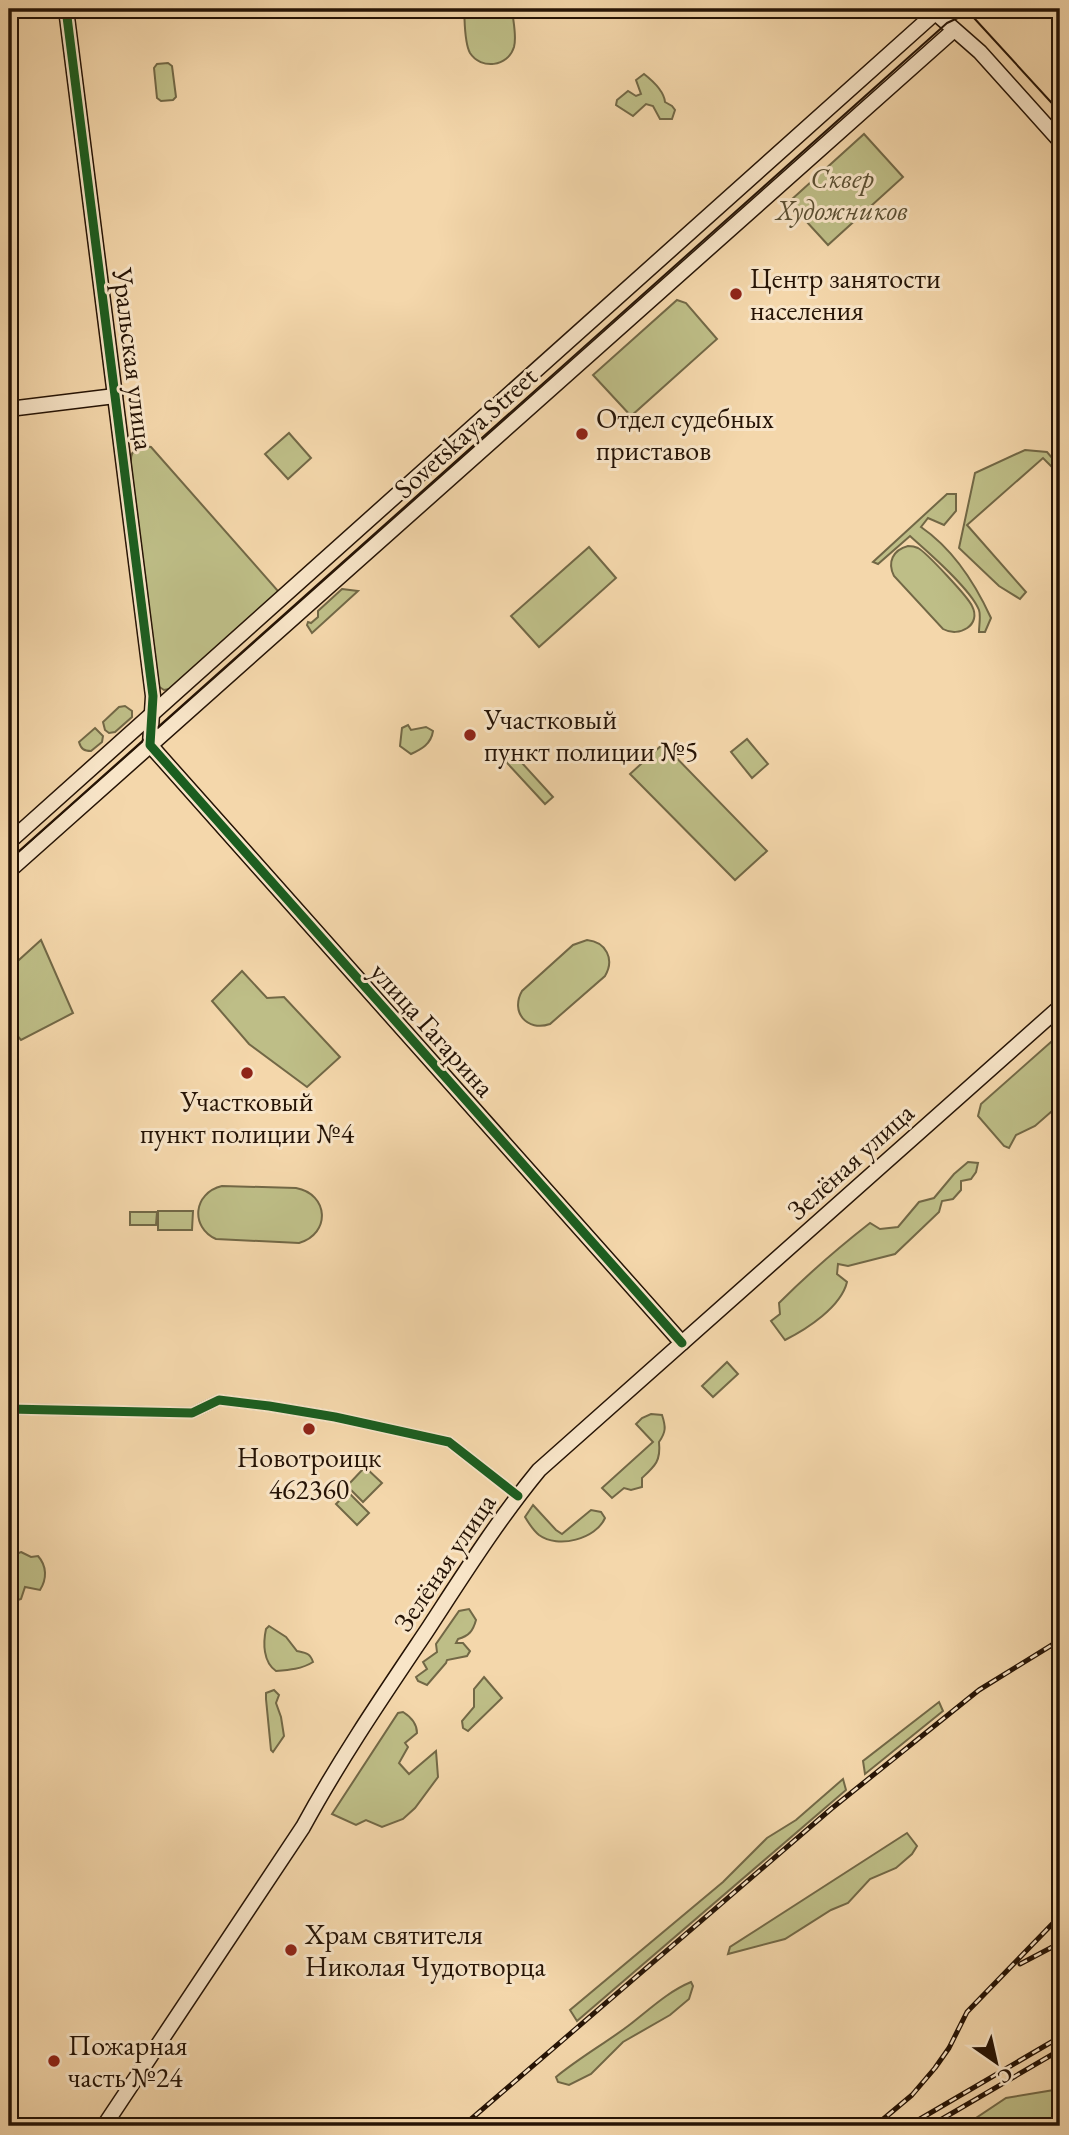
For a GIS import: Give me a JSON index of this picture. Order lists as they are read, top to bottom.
{
  "streets": {
    "main road": [
      "Уральская улица",
      "Sovetskaya Street",
      "улица Гагарина",
      "Зелёная улица"
    ]
  },
  "crossings": [
    ["Уральская улица", "Sovetskaya Street"],
    ["Уральская улица", "улица Гагарина"],
    ["Sovetskaya Street", "улица Гагарина"],
    ["улица Гагарина", "Зелёная улица"]
  ],
  "parks": ["Сквер Художников"],
  "places": [
    "Центр занятости населения",
    "Отдел судебных приставов",
    "Участковый пункт полиции №5",
    "Участковый пункт полиции №4",
    "Новотроицк 462360",
    "Храм святителя Николая Чудотворца",
    "Пожарная часть №24"
  ],
  "north": "bottom right"
}
